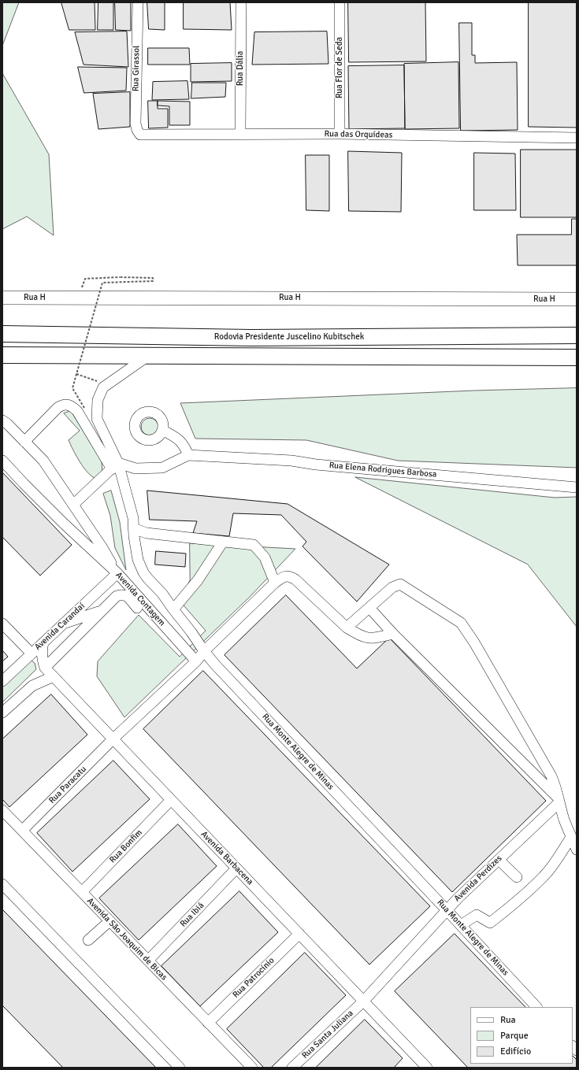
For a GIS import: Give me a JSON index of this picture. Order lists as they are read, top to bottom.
{
  "streets": {
    "highway": ["Rodovia Presidente Juscelino Kubitschek"],
    "main road": ["Rua H"],
    "street": [
      "Rua Flor de Seda",
      "Rua Girassol",
      "Rua Dália",
      "Rua das Orquídeas",
      "Rua Elena Rodrigues Barbosa",
      "Avenida Contagem",
      "Avenida Carandaí",
      "Rua Monte Alegre de Minas",
      "Rua Paracatu",
      "Rua Bonfim",
      "Avenida Barbacena",
      "Avenida Perdizes",
      "Rua Ibiá",
      "Avenida São Joaquim de Bicas",
      "Rua Patrocínio",
      "Rua Santa Juliana"
    ]
  },
  "crossings": [
    ["Rua Flor de Seda", "Rua das Orquídeas"],
    ["Rua Girassol", "Rua das Orquídeas"],
    ["Rua Dália", "Rua das Orquídeas"],
    ["Rua Elena Rodrigues Barbosa", "Rua Monte Alegre de Minas"],
    ["Avenida Contagem", "Avenida Carandaí"],
    ["Avenida Contagem", "Rua Monte Alegre de Minas"],
    ["Avenida Contagem", "Rua Paracatu"],
    ["Avenida Carandaí", "Avenida Barbacena"],
    ["Rua Monte Alegre de Minas", "Avenida Perdizes"],
    ["Rua Paracatu", "Avenida Barbacena"],
    ["Rua Paracatu", "Avenida São Joaquim de Bicas"],
    ["Rua Bonfim", "Avenida Barbacena"],
    ["Rua Bonfim", "Avenida São Joaquim de Bicas"],
    ["Avenida Barbacena", "Avenida Perdizes"],
    ["Avenida Barbacena", "Rua Ibiá"],
    ["Avenida Barbacena", "Rua Patrocínio"],
    ["Avenida Barbacena", "Rua Santa Juliana"],
    ["Avenida Perdizes", "Rua Santa Juliana"],
    ["Rua Ibiá", "Avenida São Joaquim de Bicas"],
    ["Avenida São Joaquim de Bicas", "Rua Patrocínio"]
  ],
  "legend": ["Rua", "Parque", "Edifício"]
}
